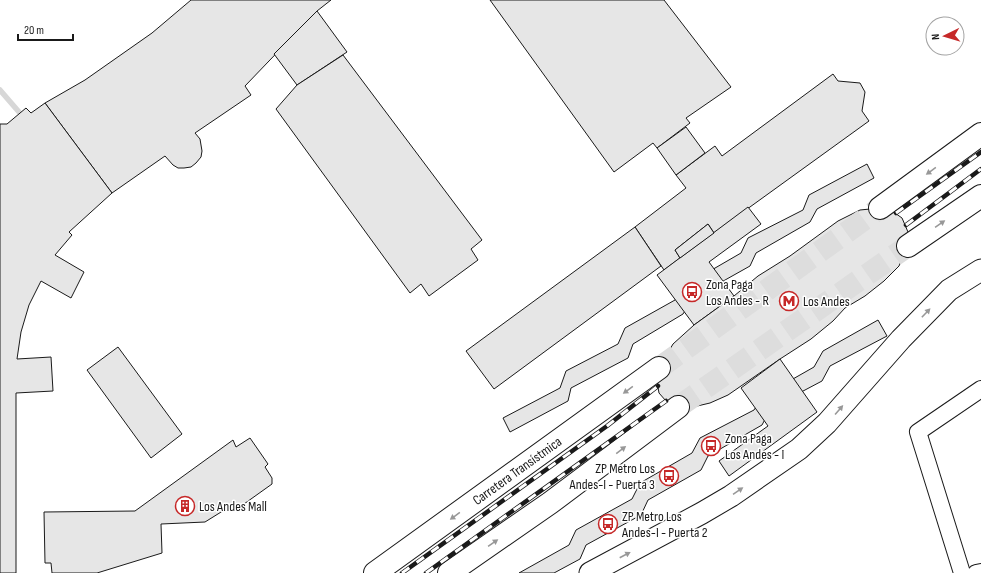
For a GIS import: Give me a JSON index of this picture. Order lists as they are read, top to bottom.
{
  "streets": {
    "main road": ["Carretera Transístmica"]
  },
  "places": {
    "bus stop": [
      "Zona Paga Los Andes - R",
      "Zona Paga Los Andes - I",
      "ZP Metro Los Andes-I - Puerta 3",
      "ZP Metro Los Andes-I - Puerta 2"
    ],
    "metro station": ["Los Andes"],
    "building": ["Los Andes Mall"]
  },
  "scale_bar": "20 m",
  "north": "left"
}
